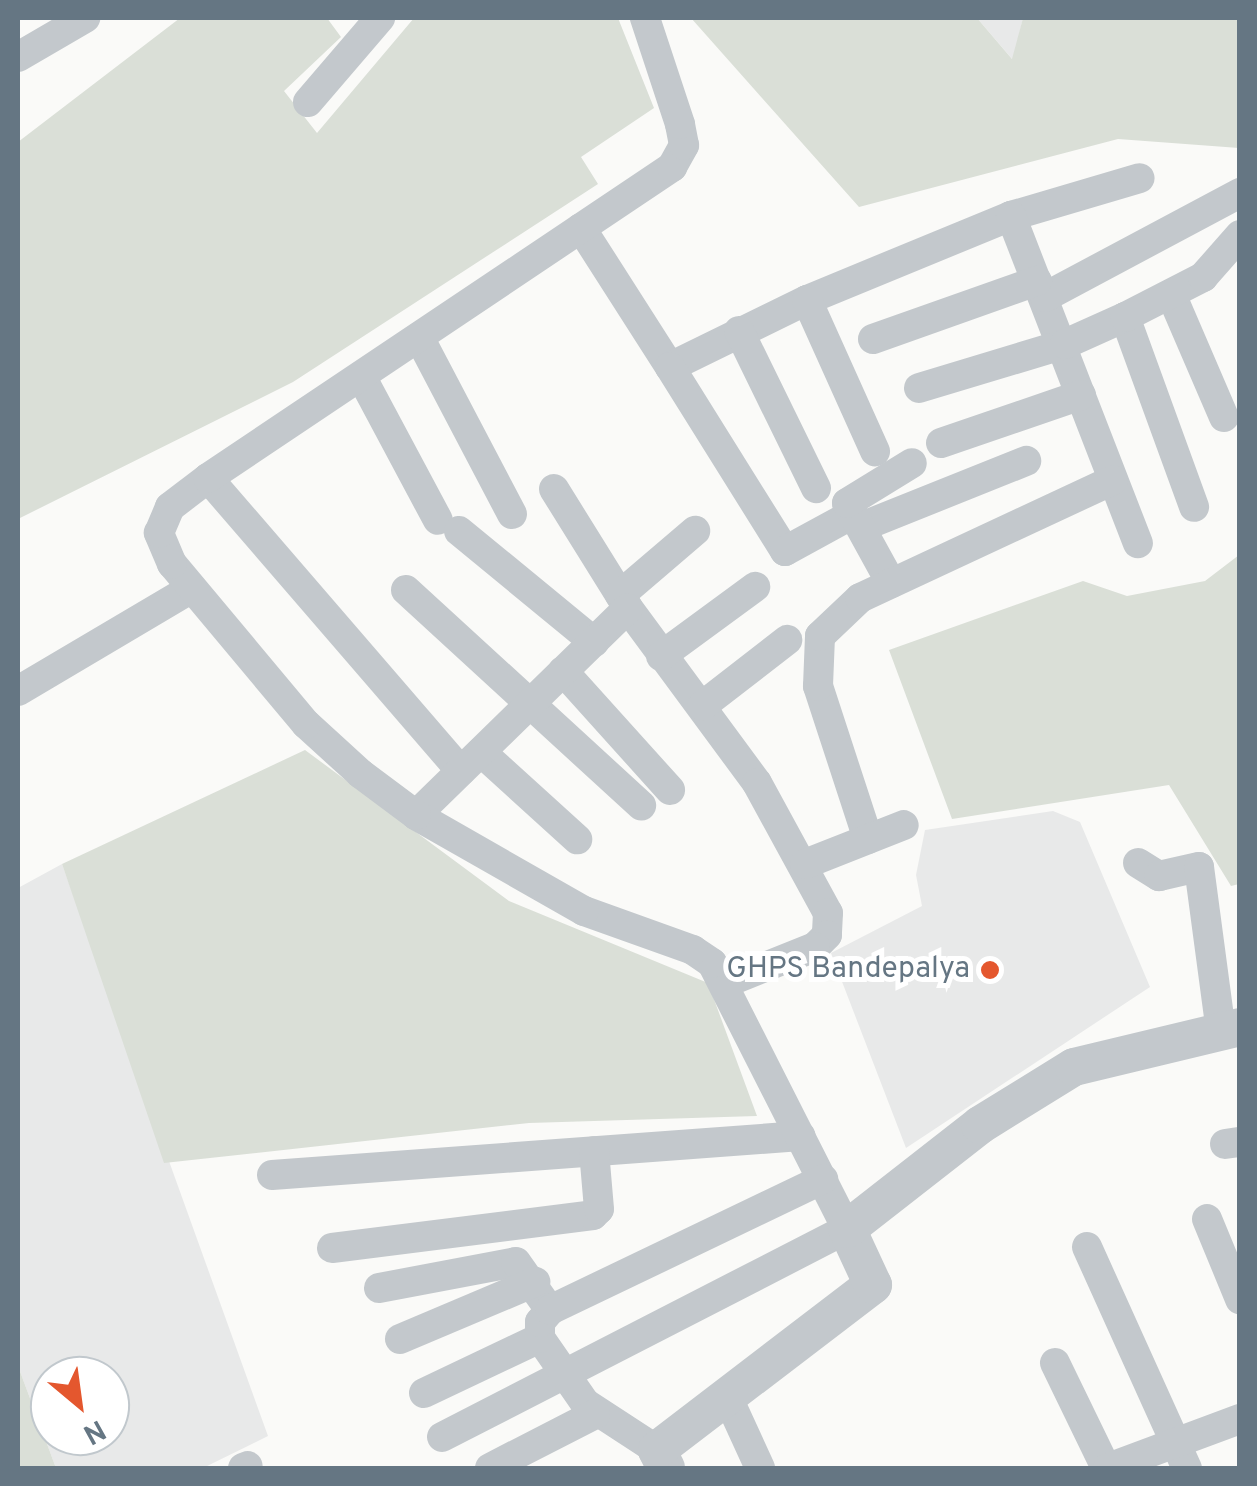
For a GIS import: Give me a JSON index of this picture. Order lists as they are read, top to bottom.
{
  "places": ["GHPS Bandepalya"],
  "north": "bottom right"
}
